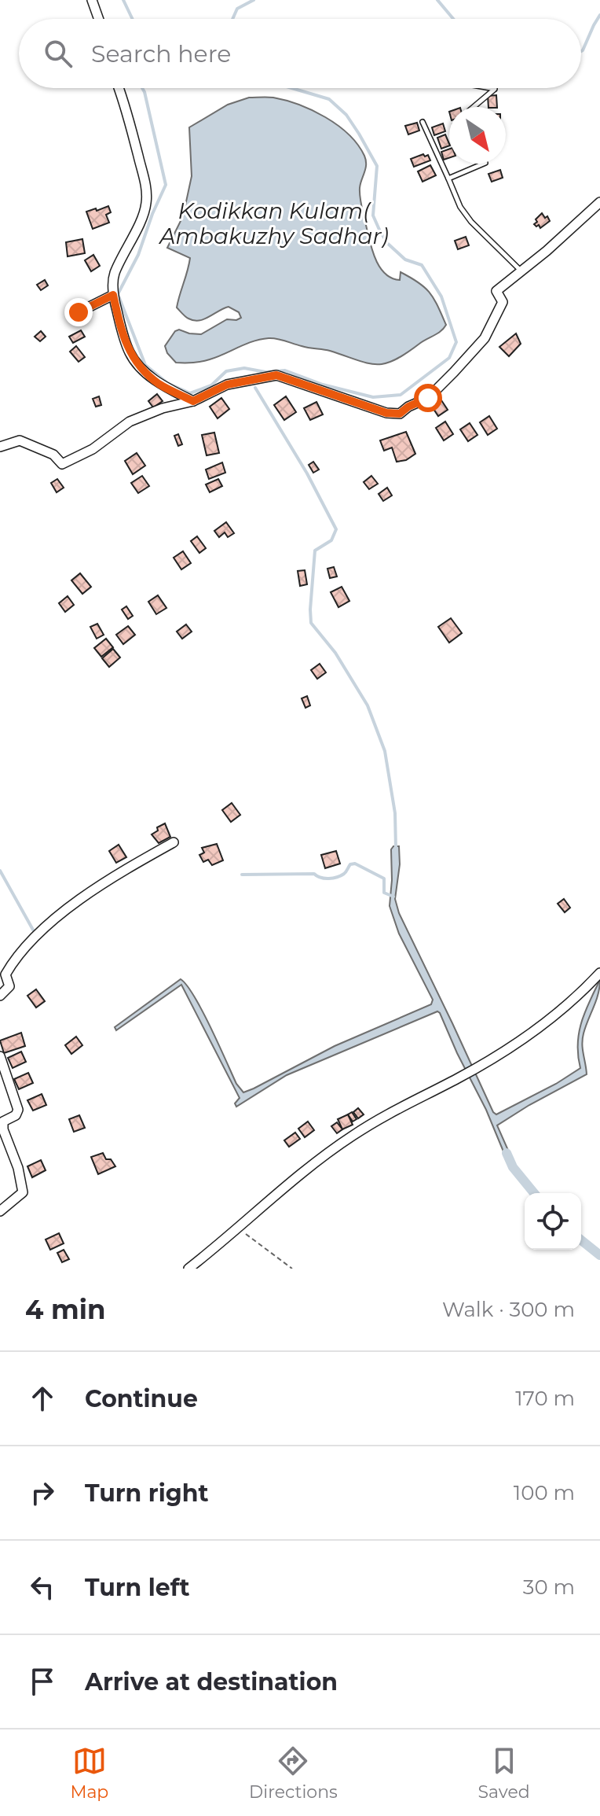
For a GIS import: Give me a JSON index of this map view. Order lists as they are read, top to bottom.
{
  "water": ["Kodikkan Kulam( Ambakuzhy Sadhar)"],
  "north": "bottom right",
  "page": {
    "search": "Search here",
    "heading": ["4 min", "Walk · 300 m"],
    "list": [
      ["Continue", "170 m"],
      ["Turn right", "100 m"],
      ["Turn left", "30 m"],
      "Arrive at destination"
    ],
    "nav": ["Map", "Directions", "Saved"]
  }
}
